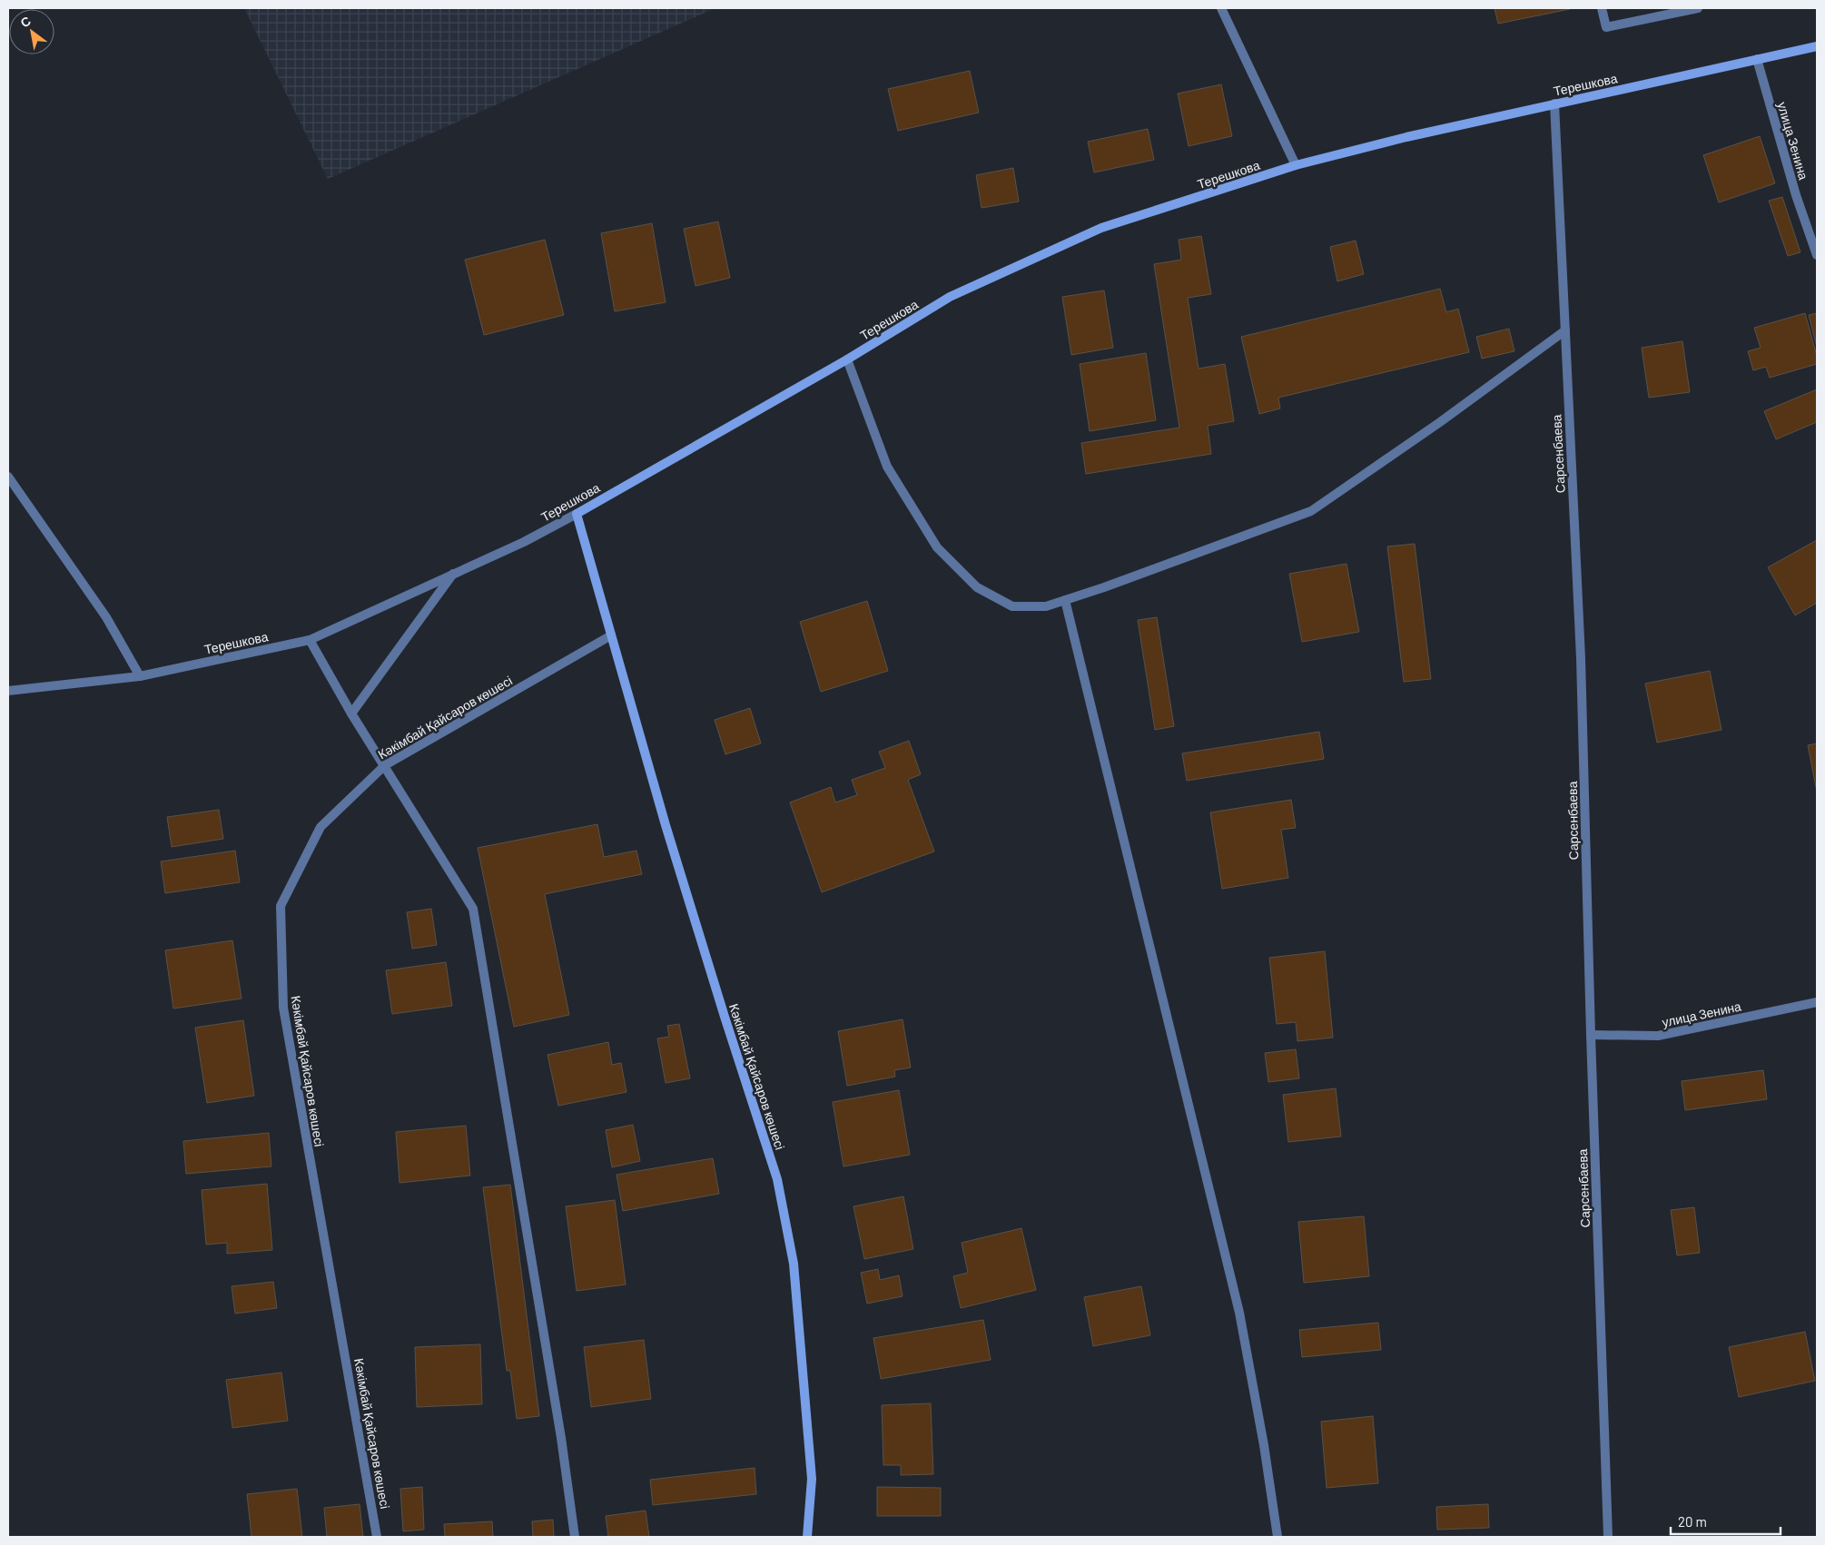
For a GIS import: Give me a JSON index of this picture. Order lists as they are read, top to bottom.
{
  "streets": {
    "street": [
      "Терешкова",
      "улица Зенина",
      "Сарсенбаева",
      "Кәкімбай Қайсаров көшесі"
    ]
  },
  "crossings": [
    ["Терешкова", "улица Зенина"],
    ["Терешкова", "Сарсенбаева"],
    ["Терешкова", "Кәкімбай Қайсаров көшесі"],
    ["улица Зенина", "Сарсенбаева"]
  ],
  "scale_bar": "20 m",
  "north": "top left"
}
